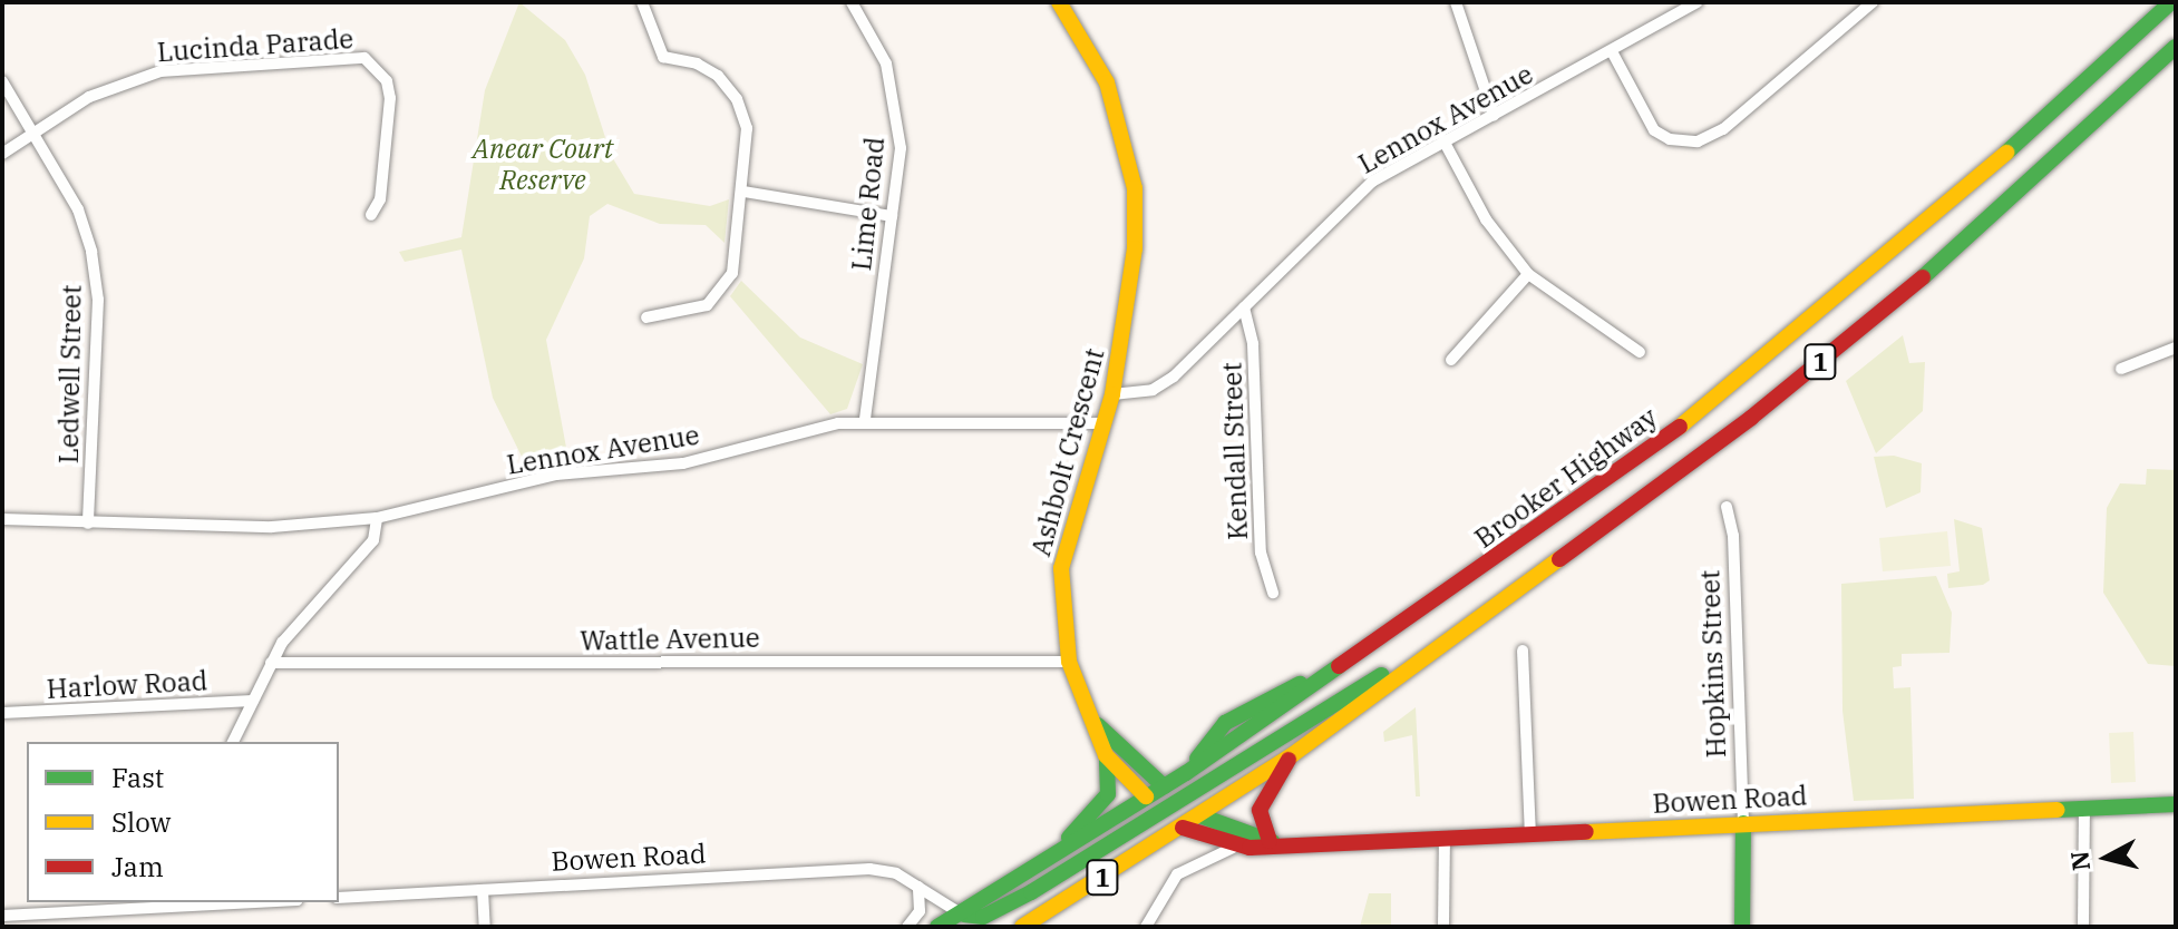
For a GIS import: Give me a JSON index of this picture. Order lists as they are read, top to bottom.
{
  "streets": {
    "main road": [
      "1",
      "Ashbolt Crescent",
      "Brooker Highway",
      "Hopkins Street",
      "Bowen Road"
    ],
    "street": [
      "Lucinda Parade",
      "Lennox Avenue",
      "Lime Road",
      "Ledwell Street",
      "Kendall Street",
      "Wattle Avenue",
      "Harlow Road"
    ]
  },
  "crossings": [
    ["Lucinda Parade", "Ledwell Street"],
    ["Lennox Avenue", "Lime Road"],
    ["Lennox Avenue", "Ledwell Street"],
    ["Lennox Avenue", "Kendall Street"],
    ["Lennox Avenue", "Ashbolt Crescent"],
    ["1", "Ashbolt Crescent"],
    ["1", "Brooker Highway"],
    ["1", "Bowen Road"],
    ["Ashbolt Crescent", "Brooker Highway"],
    ["Ashbolt Crescent", "Wattle Avenue"],
    ["Ashbolt Crescent", "Bowen Road"],
    ["Hopkins Street", "Bowen Road"]
  ],
  "parks": ["Anear Court Reserve"],
  "legend": ["Fast", "Slow", "Jam"],
  "north": "left"
}
